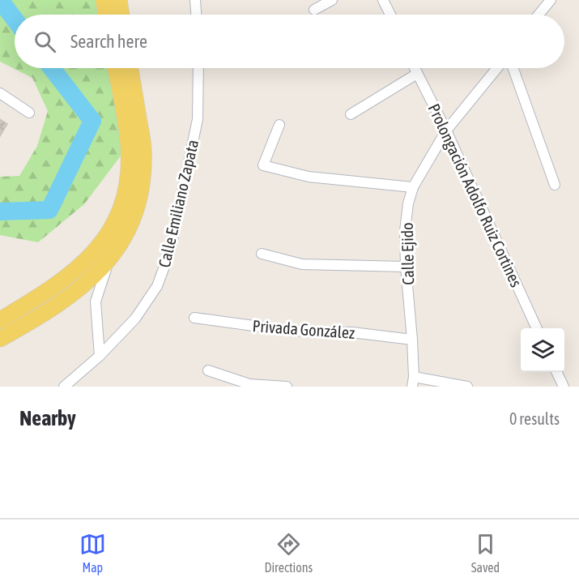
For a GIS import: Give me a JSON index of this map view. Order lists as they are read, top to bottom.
{
  "streets": {
    "street": [
      "Prolongación Adolfo Ruiz Cortines",
      "Calle Emiliano Zapata",
      "Calle Ejido",
      "Privada González"
    ]
  },
  "crossings": [
    ["Prolongación Adolfo Ruiz Cortines", "Calle Ejido"],
    ["Calle Ejido", "Privada González"]
  ],
  "page": {
    "search": "Search here",
    "heading": ["Nearby", "0 results"],
    "nav": ["Map", "Directions", "Saved"]
  }
}
